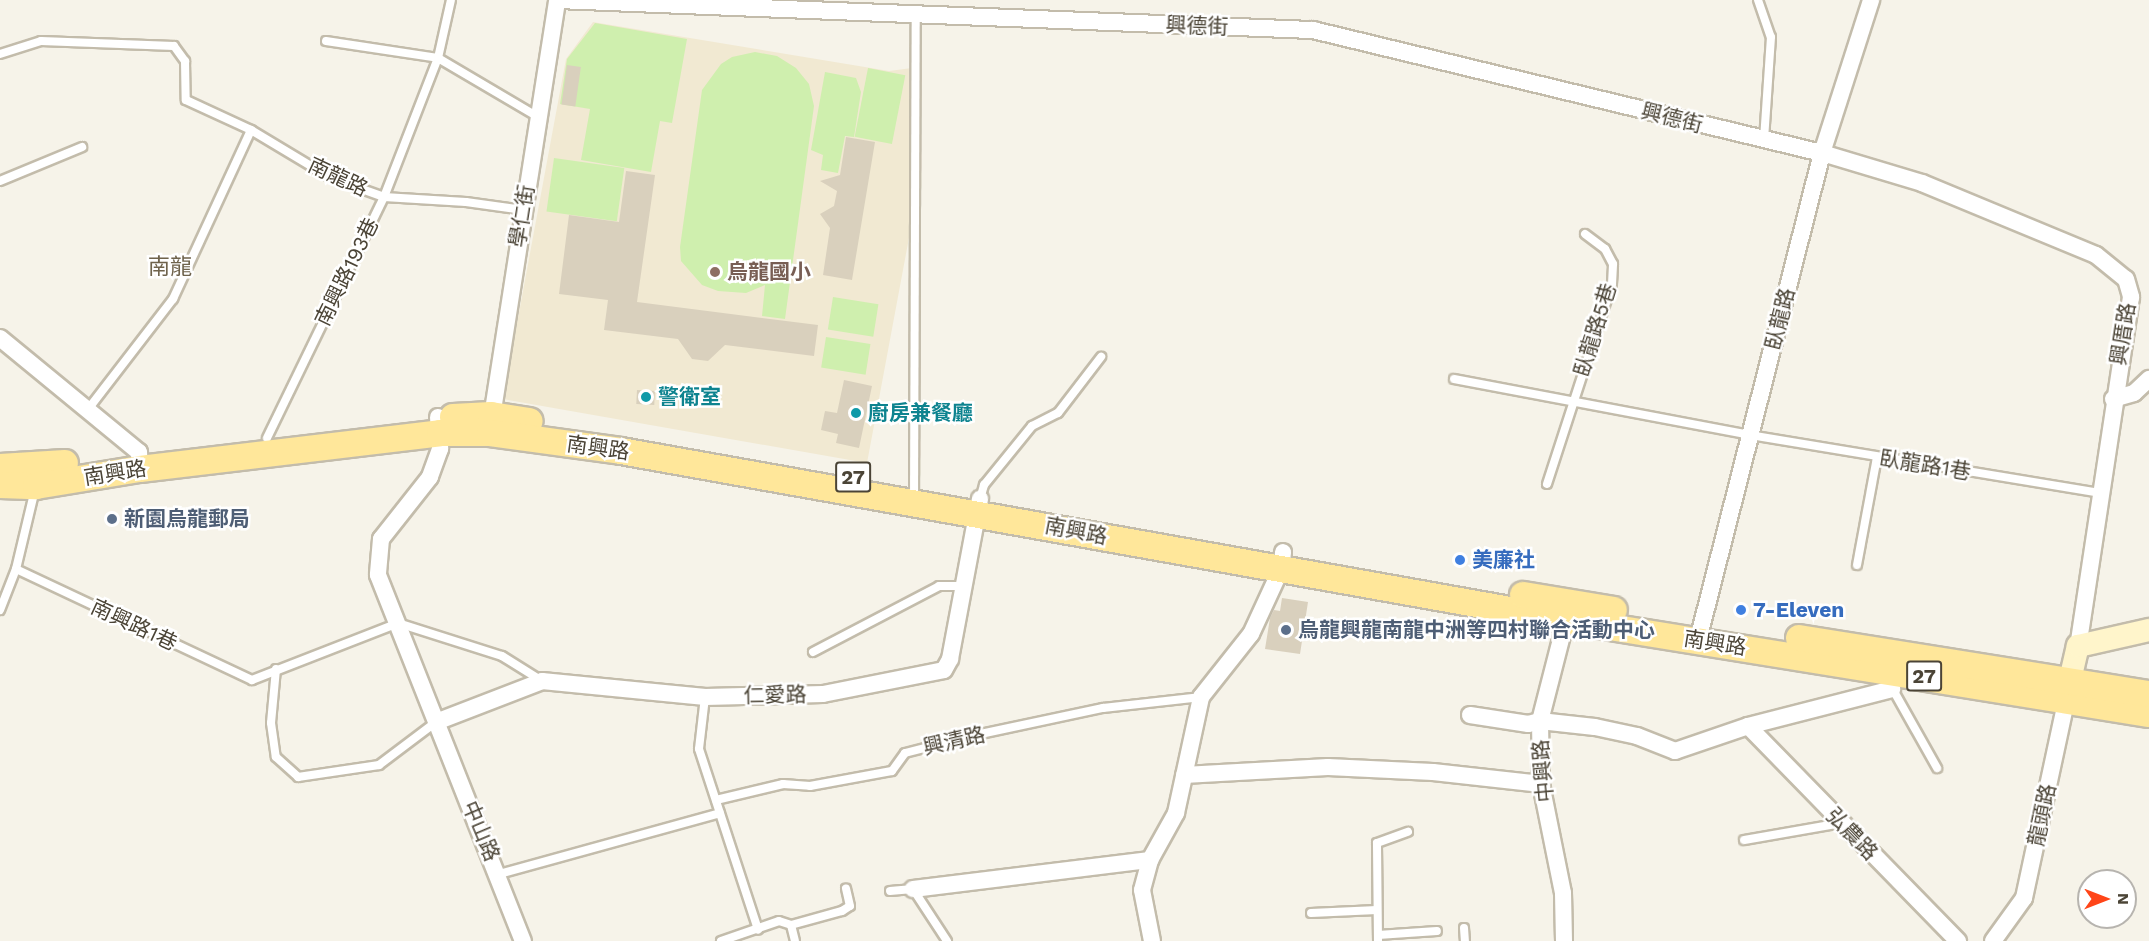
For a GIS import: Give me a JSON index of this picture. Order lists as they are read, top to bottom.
{
  "streets": {
    "main road": ["南興路", "27"],
    "street": [
      "興德街",
      "學仁街",
      "臥龍路",
      "興厝路",
      "仁愛路",
      "中興路",
      "龍頭路",
      "中山路",
      "弘農路"
    ],
    "lane": [
      "南龍路",
      "南興路193巷",
      "臥龍路5巷",
      "臥龍路1巷",
      "南興路1巷",
      "興清路"
    ]
  },
  "crossings": [
    ["興德街", "學仁街"],
    ["興德街", "臥龍路"],
    ["興德街", "興厝路"],
    ["南龍路", "學仁街"],
    ["南龍路", "南興路193巷"],
    ["學仁街", "南興路"],
    ["南興路193巷", "南興路"],
    ["臥龍路", "臥龍路5巷"],
    ["臥龍路", "興厝路"],
    ["臥龍路", "南興路"],
    ["臥龍路", "臥龍路1巷"],
    ["臥龍路5巷", "臥龍路1巷"],
    ["興厝路", "南興路"],
    ["興厝路", "臥龍路1巷"],
    ["興厝路", "龍頭路"],
    ["南興路", "仁愛路"],
    ["南興路", "中興路"],
    ["南興路", "龍頭路"],
    ["南興路", "中山路"],
    ["仁愛路", "中山路"]
  ],
  "districts": ["南龍"],
  "places": [
    "烏龍國小",
    "警衛室",
    "廚房兼餐廳",
    "新園烏龍郵局",
    "美廉社",
    "7-Eleven",
    "烏龍興龍南龍中洲等四村聯合活動中心"
  ],
  "north": "right"
}
